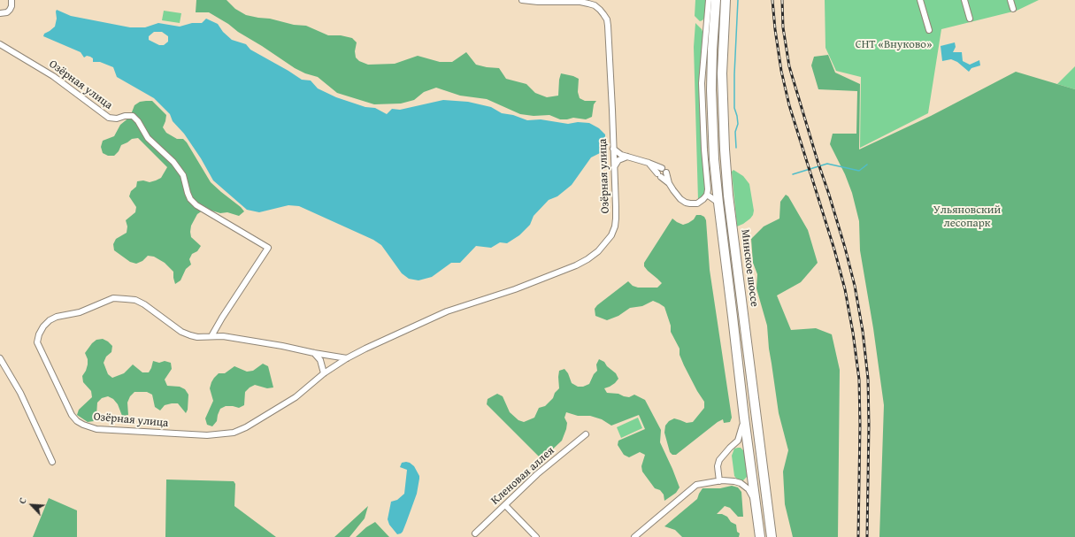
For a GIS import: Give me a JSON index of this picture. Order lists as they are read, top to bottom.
{
  "streets": {
    "highway": ["Минское шоссе"],
    "street": ["Озёрная улица", "Кленовая аллея"]
  },
  "parks": ["СНТ «Внуково»", "Ульяновский лесопарк"],
  "north": "top left"
}
